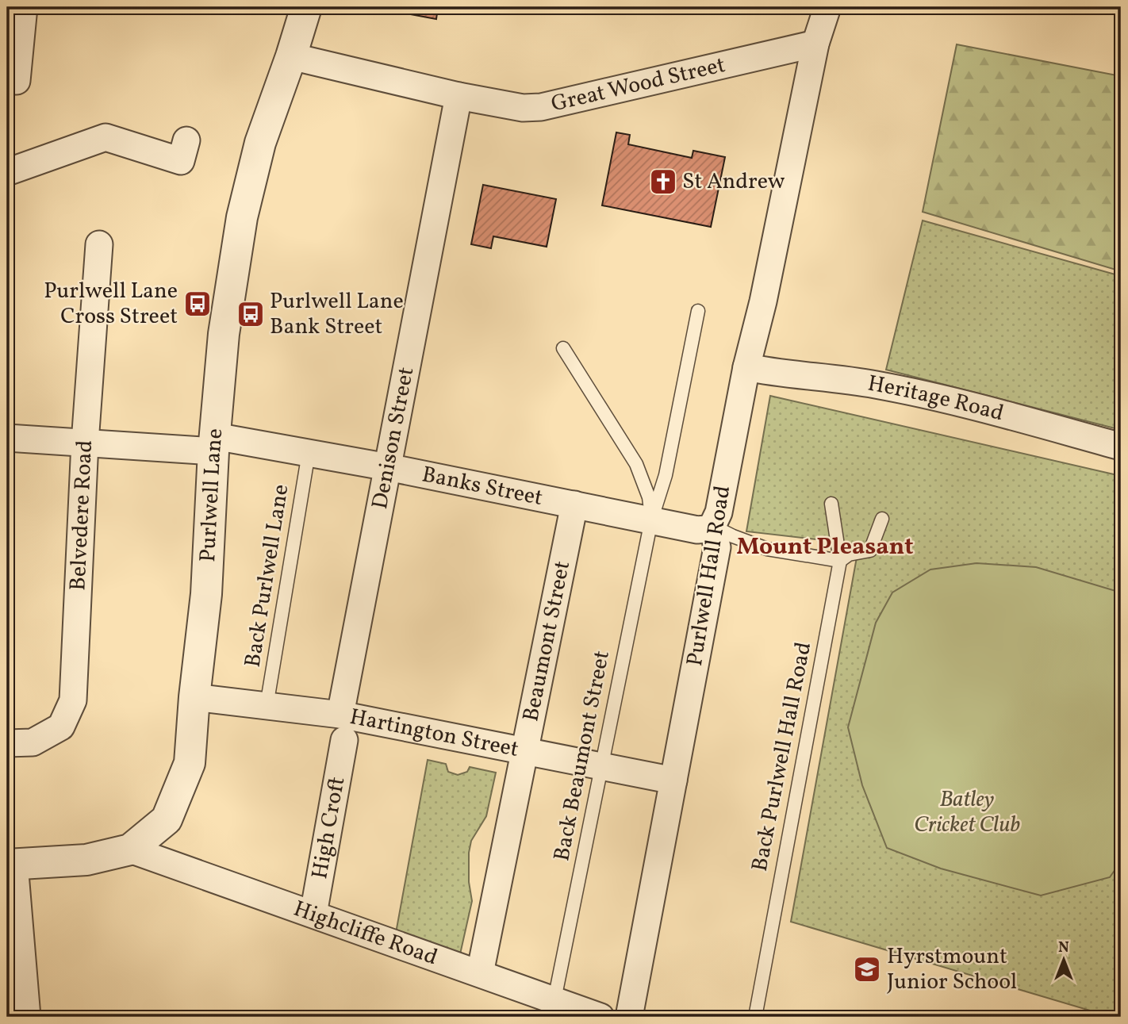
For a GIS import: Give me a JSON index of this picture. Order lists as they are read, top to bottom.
{
  "streets": {
    "street": [
      "Great Wood Street",
      "Heritage Road",
      "Denison Street",
      "Banks Street",
      "Purlwell Lane",
      "Belvedere Road",
      "Purlwell Hall Road",
      "Beaumont Street",
      "Hartington Street",
      "High Croft",
      "Highcliffe Road"
    ],
    "lane": ["Back Purlwell Lane", "Back Beaumont Street", "Back Purlwell Hall Road"]
  },
  "crossings": [
    ["Great Wood Street", "Denison Street"],
    ["Great Wood Street", "Purlwell Lane"],
    ["Great Wood Street", "Purlwell Hall Road"],
    ["Heritage Road", "Purlwell Hall Road"],
    ["Denison Street", "Banks Street"],
    ["Denison Street", "Hartington Street"],
    ["Banks Street", "Purlwell Lane"],
    ["Banks Street", "Belvedere Road"],
    ["Banks Street", "Back Purlwell Lane"],
    ["Banks Street", "Purlwell Hall Road"],
    ["Banks Street", "Beaumont Street"],
    ["Banks Street", "Back Beaumont Street"],
    ["Purlwell Lane", "Hartington Street"],
    ["Purlwell Lane", "Highcliffe Road"],
    ["Back Purlwell Lane", "Hartington Street"],
    ["Purlwell Hall Road", "Hartington Street"],
    ["Beaumont Street", "Hartington Street"],
    ["Beaumont Street", "Highcliffe Road"],
    ["Hartington Street", "Back Beaumont Street"],
    ["Back Beaumont Street", "Highcliffe Road"],
    ["High Croft", "Highcliffe Road"]
  ],
  "districts": ["Mount Pleasant"],
  "parks": ["Batley Cricket Club"],
  "places": {
    "church": ["St Andrew"],
    "bus stop": ["Purlwell Lane Cross Street", "Purlwell Lane Bank Street"],
    "school or university": ["Hyrstmount Junior School"]
  },
  "north": "top"
}
